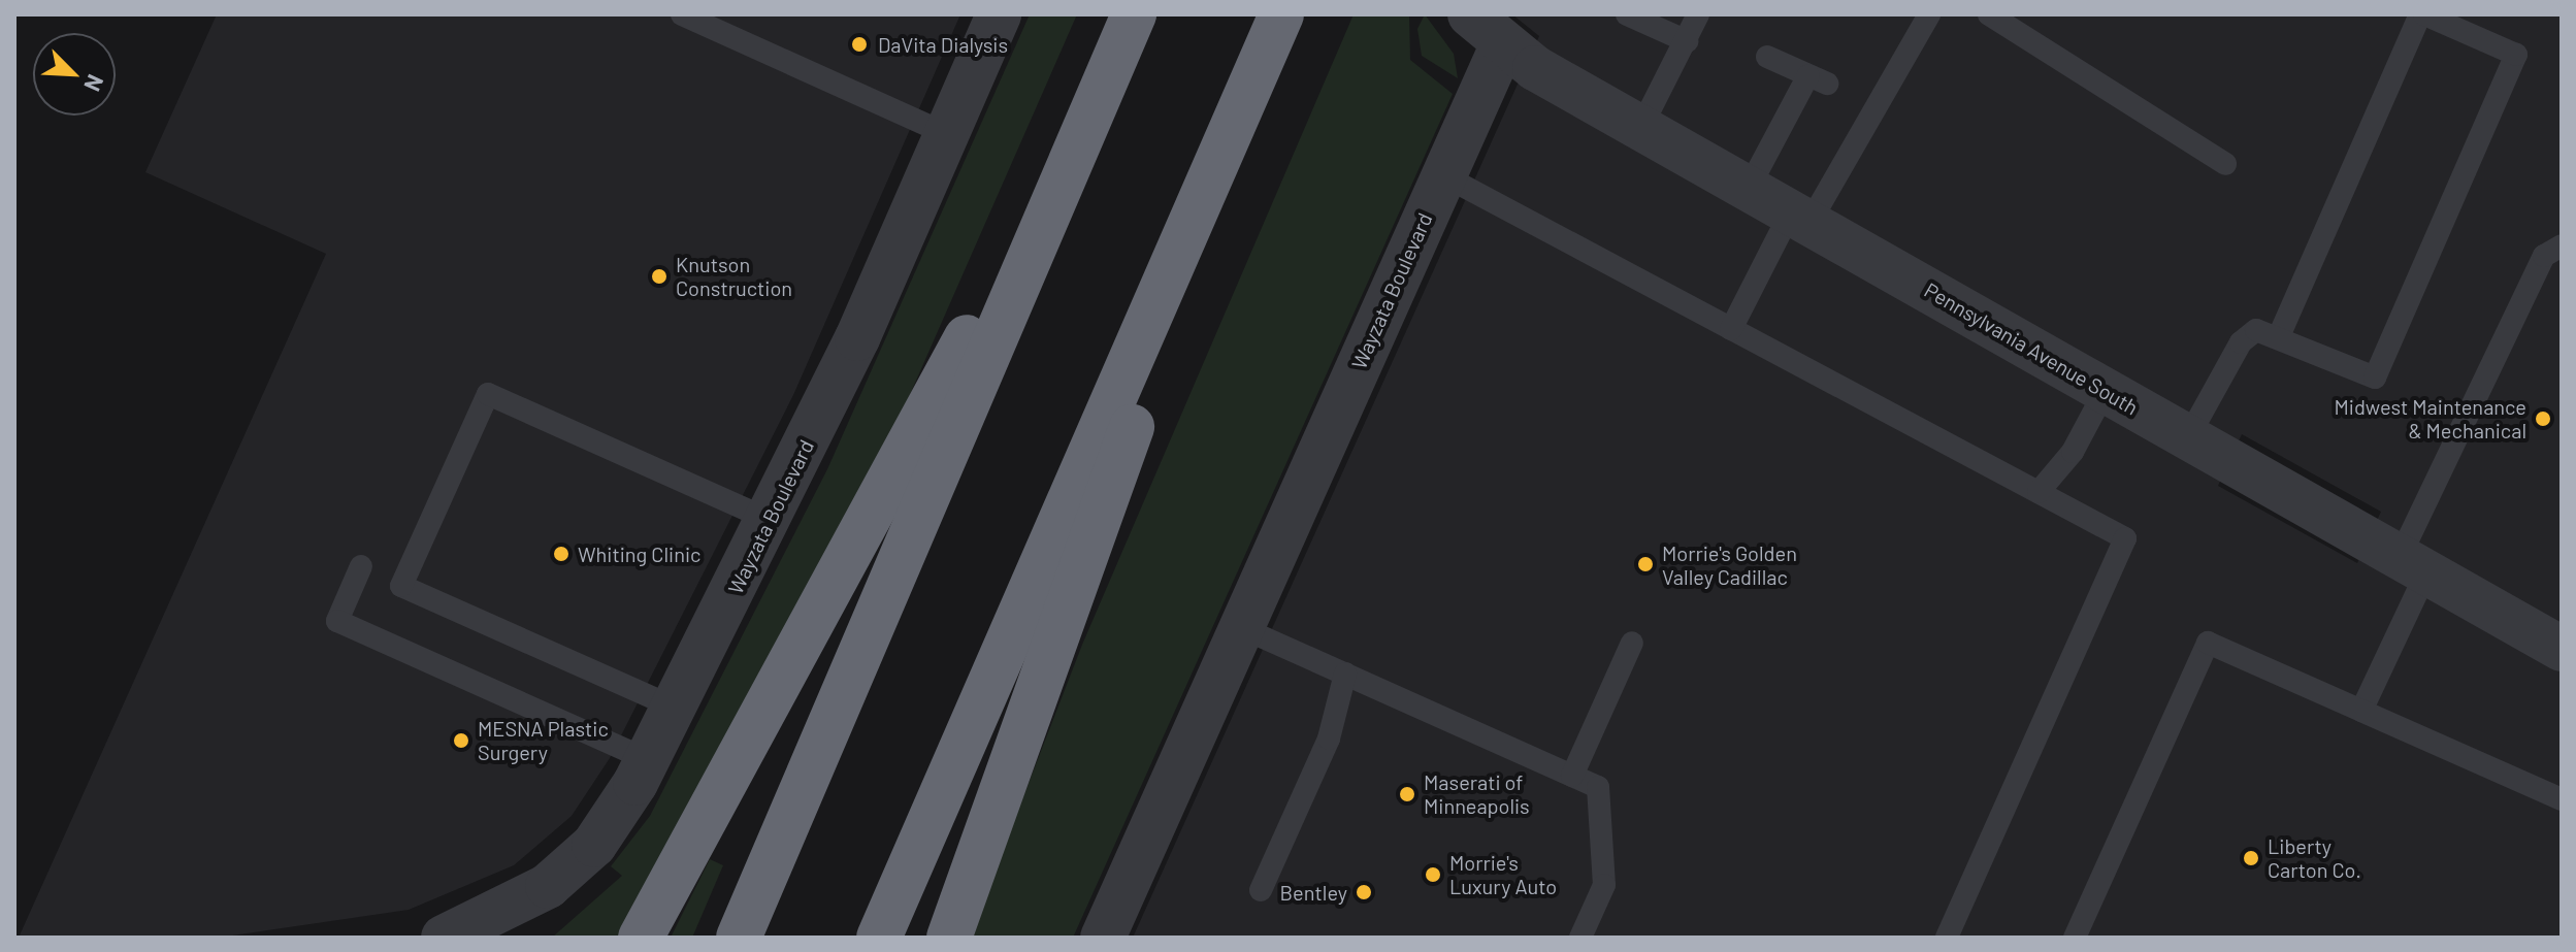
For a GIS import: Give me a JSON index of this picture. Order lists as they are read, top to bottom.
{
  "streets": {
    "street": ["Wayzata Boulevard", "Pennsylvania Avenue South"]
  },
  "crossings": [
    ["Wayzata Boulevard", "Pennsylvania Avenue South"]
  ],
  "places": [
    "DaVita Dialysis",
    "Knutson Construction",
    "Midwest Maintenance & Mechanical",
    "Whiting Clinic",
    "Morrie's Golden Valley Cadillac",
    "MESNA Plastic Surgery",
    "Maserati of Minneapolis",
    "Liberty Carton Co.",
    "Morrie's Luxury Auto",
    "Bentley"
  ],
  "north": "bottom right"
}
